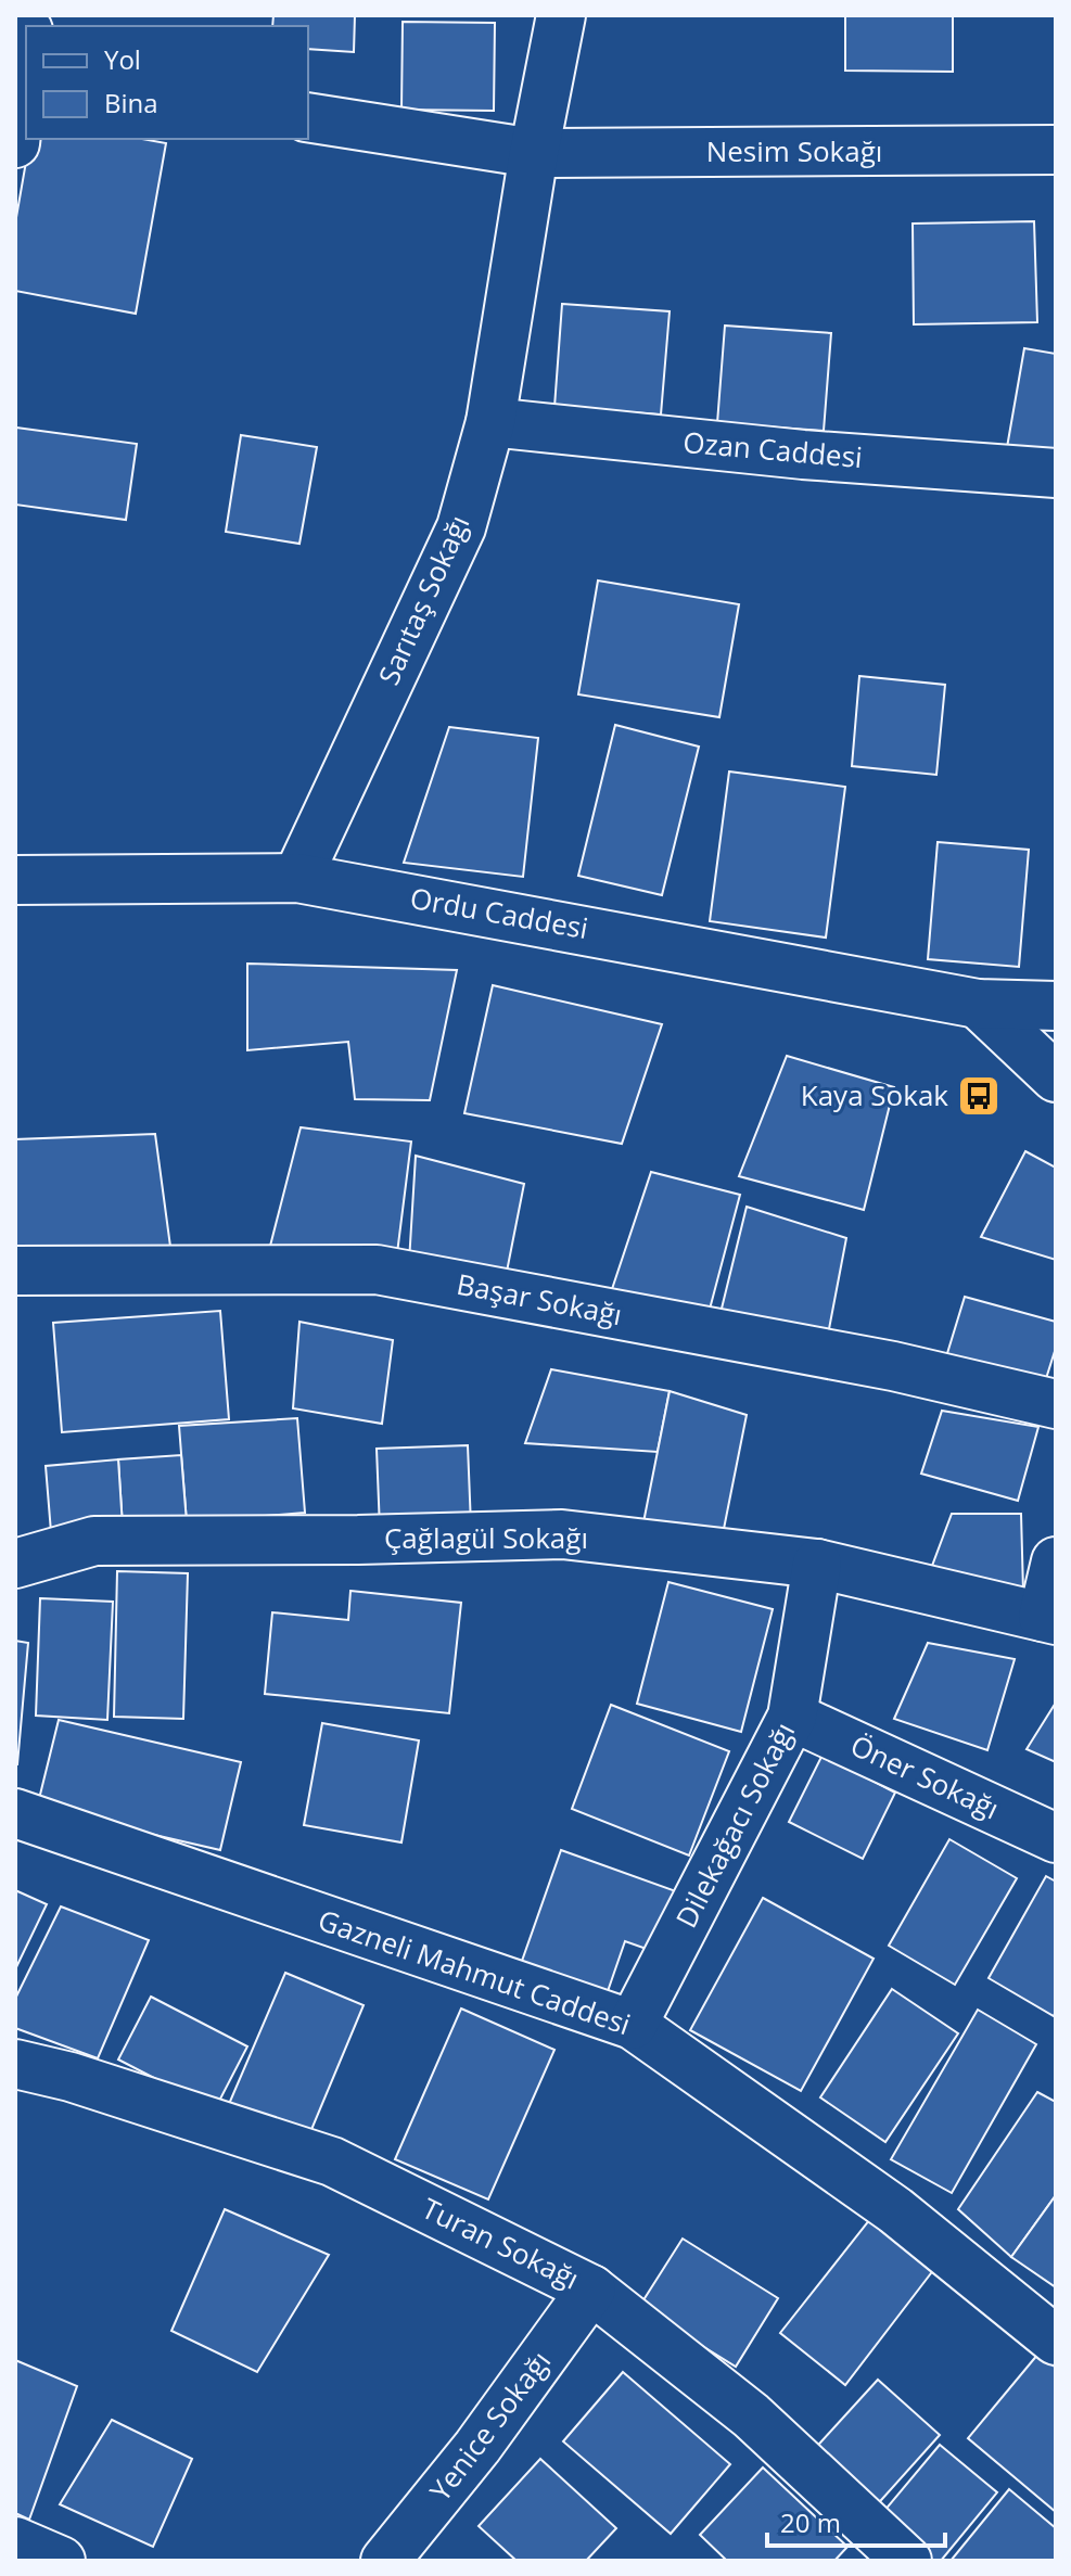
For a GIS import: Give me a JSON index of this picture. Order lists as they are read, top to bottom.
{
  "streets": {
    "street": [
      "Nesim Sokağı",
      "Ozan Caddesi",
      "Sarıtaş Sokağı",
      "Ordu Caddesi",
      "Başar Sokağı",
      "Çağlagül Sokağı",
      "Öner Sokağı",
      "Dilekağacı Sokağı",
      "Gazneli Mahmut Caddesi",
      "Turan Sokağı",
      "Yenice Sokağı"
    ]
  },
  "crossings": [
    ["Nesim Sokağı", "Sarıtaş Sokağı"],
    ["Ozan Caddesi", "Sarıtaş Sokağı"],
    ["Sarıtaş Sokağı", "Ordu Caddesi"],
    ["Çağlagül Sokağı", "Dilekağacı Sokağı"],
    ["Öner Sokağı", "Dilekağacı Sokağı"],
    ["Dilekağacı Sokağı", "Gazneli Mahmut Caddesi"],
    ["Turan Sokağı", "Yenice Sokağı"]
  ],
  "places": {
    "bus stop": ["Kaya Sokak"]
  },
  "legend": ["Yol", "Bina"],
  "scale_bar": "20 m"
}
